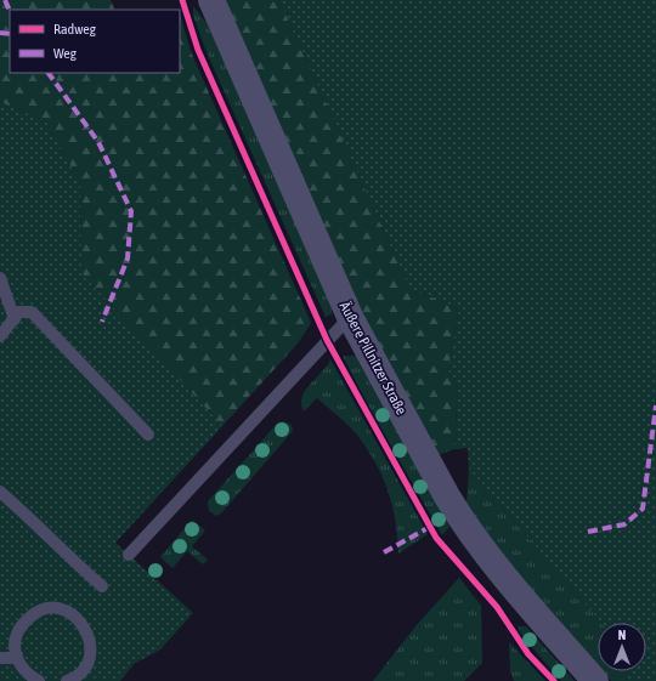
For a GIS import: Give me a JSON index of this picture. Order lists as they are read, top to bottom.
{
  "streets": {
    "main road": ["Äußere Pillnitzer Straße"]
  },
  "legend": ["Radweg", "Weg"],
  "north": "top"
}
